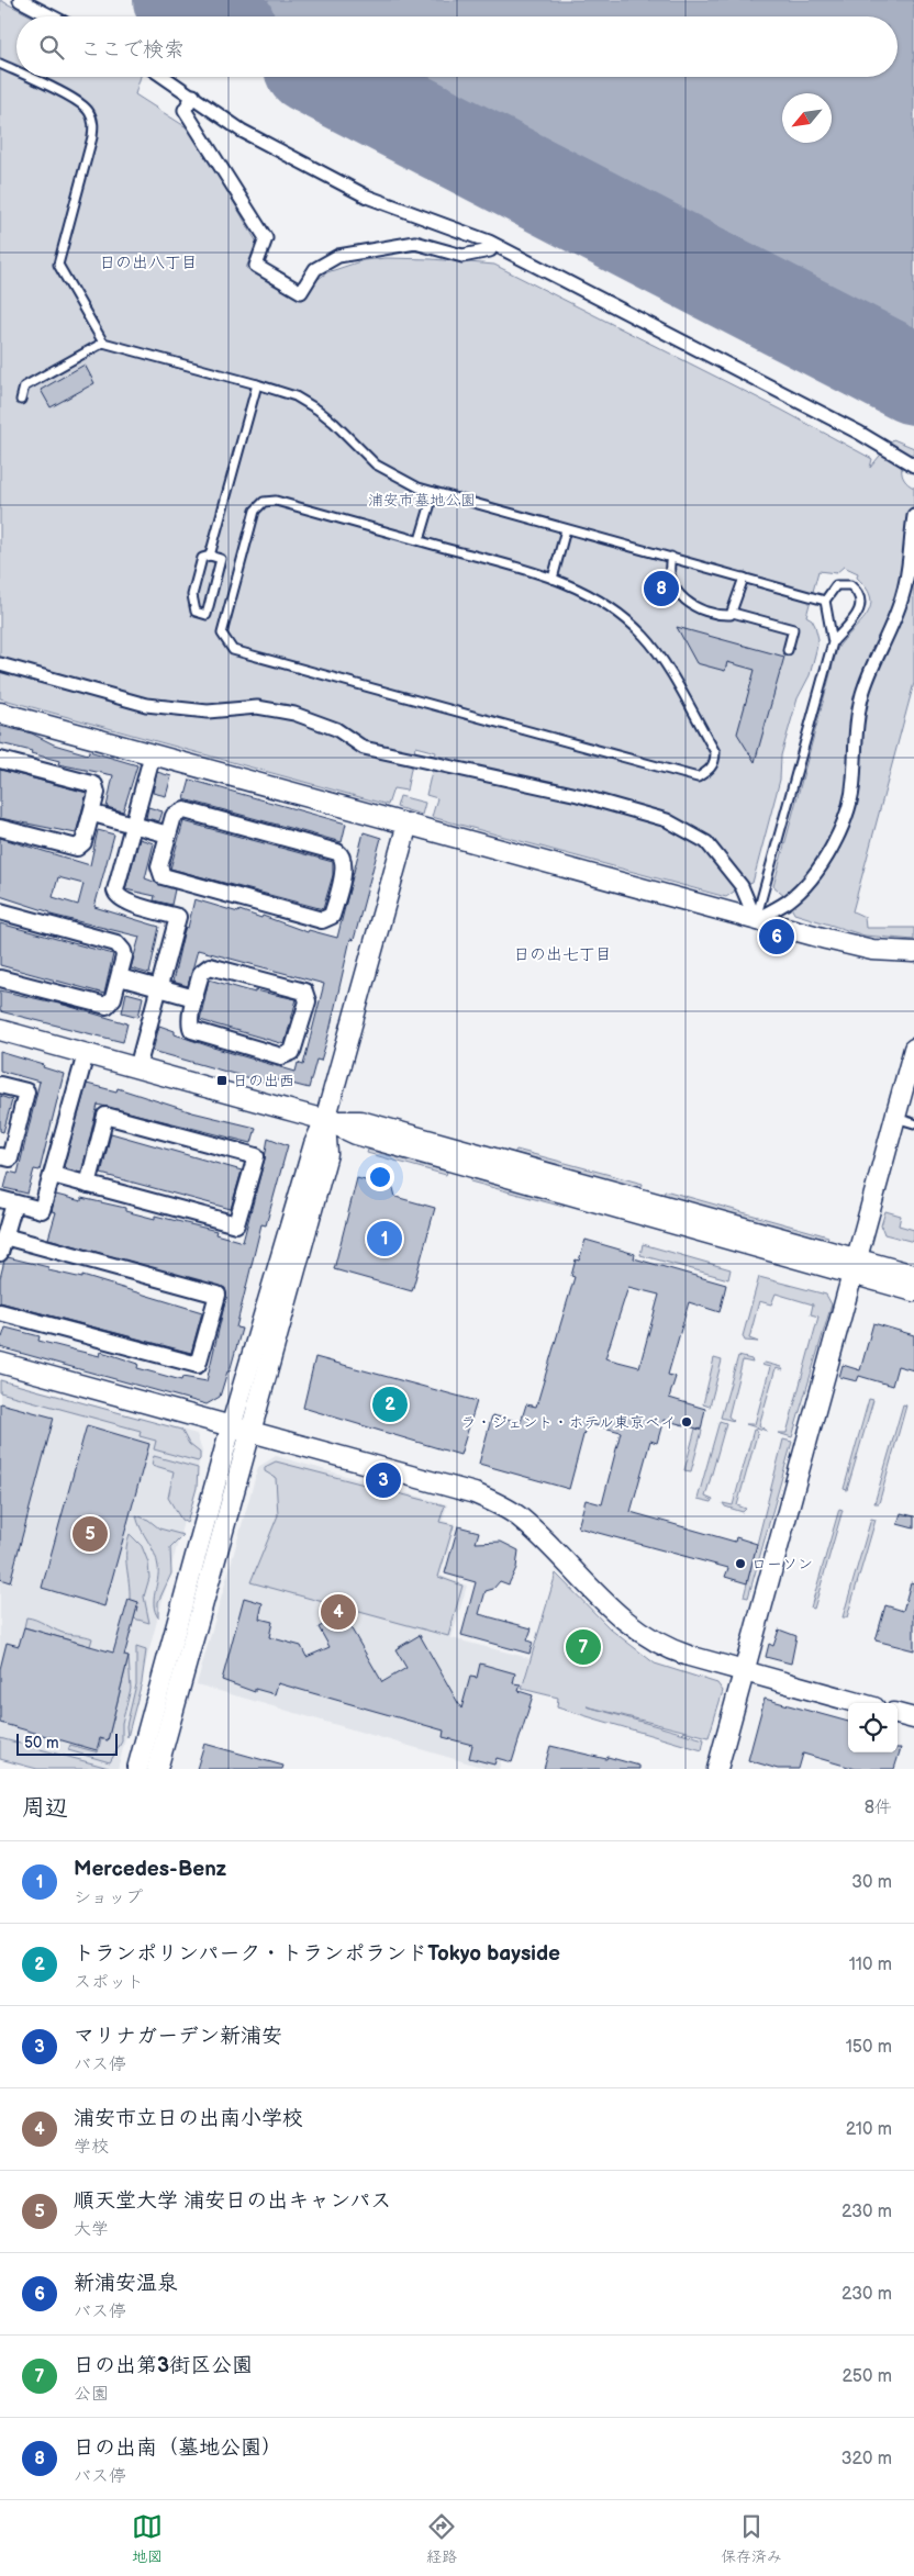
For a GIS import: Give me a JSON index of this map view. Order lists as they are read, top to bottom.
{
  "districts": ["日の出八丁目", "日の出七丁目"],
  "parks": ["浦安市墓地公園"],
  "places": {
    "transit": ["日の出西"],
    "other": ["ラ・ジェント・ホテル東京ベイ", "ローソン"]
  },
  "scale_bar": "50 m",
  "north": "bottom left",
  "page": {
    "search": "ここで検索",
    "pins": [
      "8",
      "6",
      "1",
      "2",
      "3",
      "5",
      "4",
      "7"
    ],
    "scale": "50 m",
    "heading": ["周辺", "8件"],
    "list": [
      {
        "mark": "1",
        "name": "Mercedes-Benz",
        "note": "ショップ",
        "value": "30 m"
      },
      {
        "mark": "2",
        "name": "トランポリンパーク・トランポランドTokyo bayside",
        "note": "スポット",
        "value": "110 m"
      },
      {
        "mark": "3",
        "name": "マリナガーデン新浦安",
        "note": "バス停",
        "value": "150 m"
      },
      {
        "mark": "4",
        "name": "浦安市立日の出南小学校",
        "note": "学校",
        "value": "210 m"
      },
      {
        "mark": "5",
        "name": "順天堂大学 浦安日の出キャンパス",
        "note": "大学",
        "value": "230 m"
      },
      {
        "mark": "6",
        "name": "新浦安温泉",
        "note": "バス停",
        "value": "230 m"
      },
      {
        "mark": "7",
        "name": "日の出第3街区公園",
        "note": "公園",
        "value": "250 m"
      },
      {
        "mark": "8",
        "name": "日の出南（墓地公園）",
        "note": "バス停",
        "value": "320 m"
      }
    ],
    "nav": ["地図", "経路", "保存済み"]
  }
}
